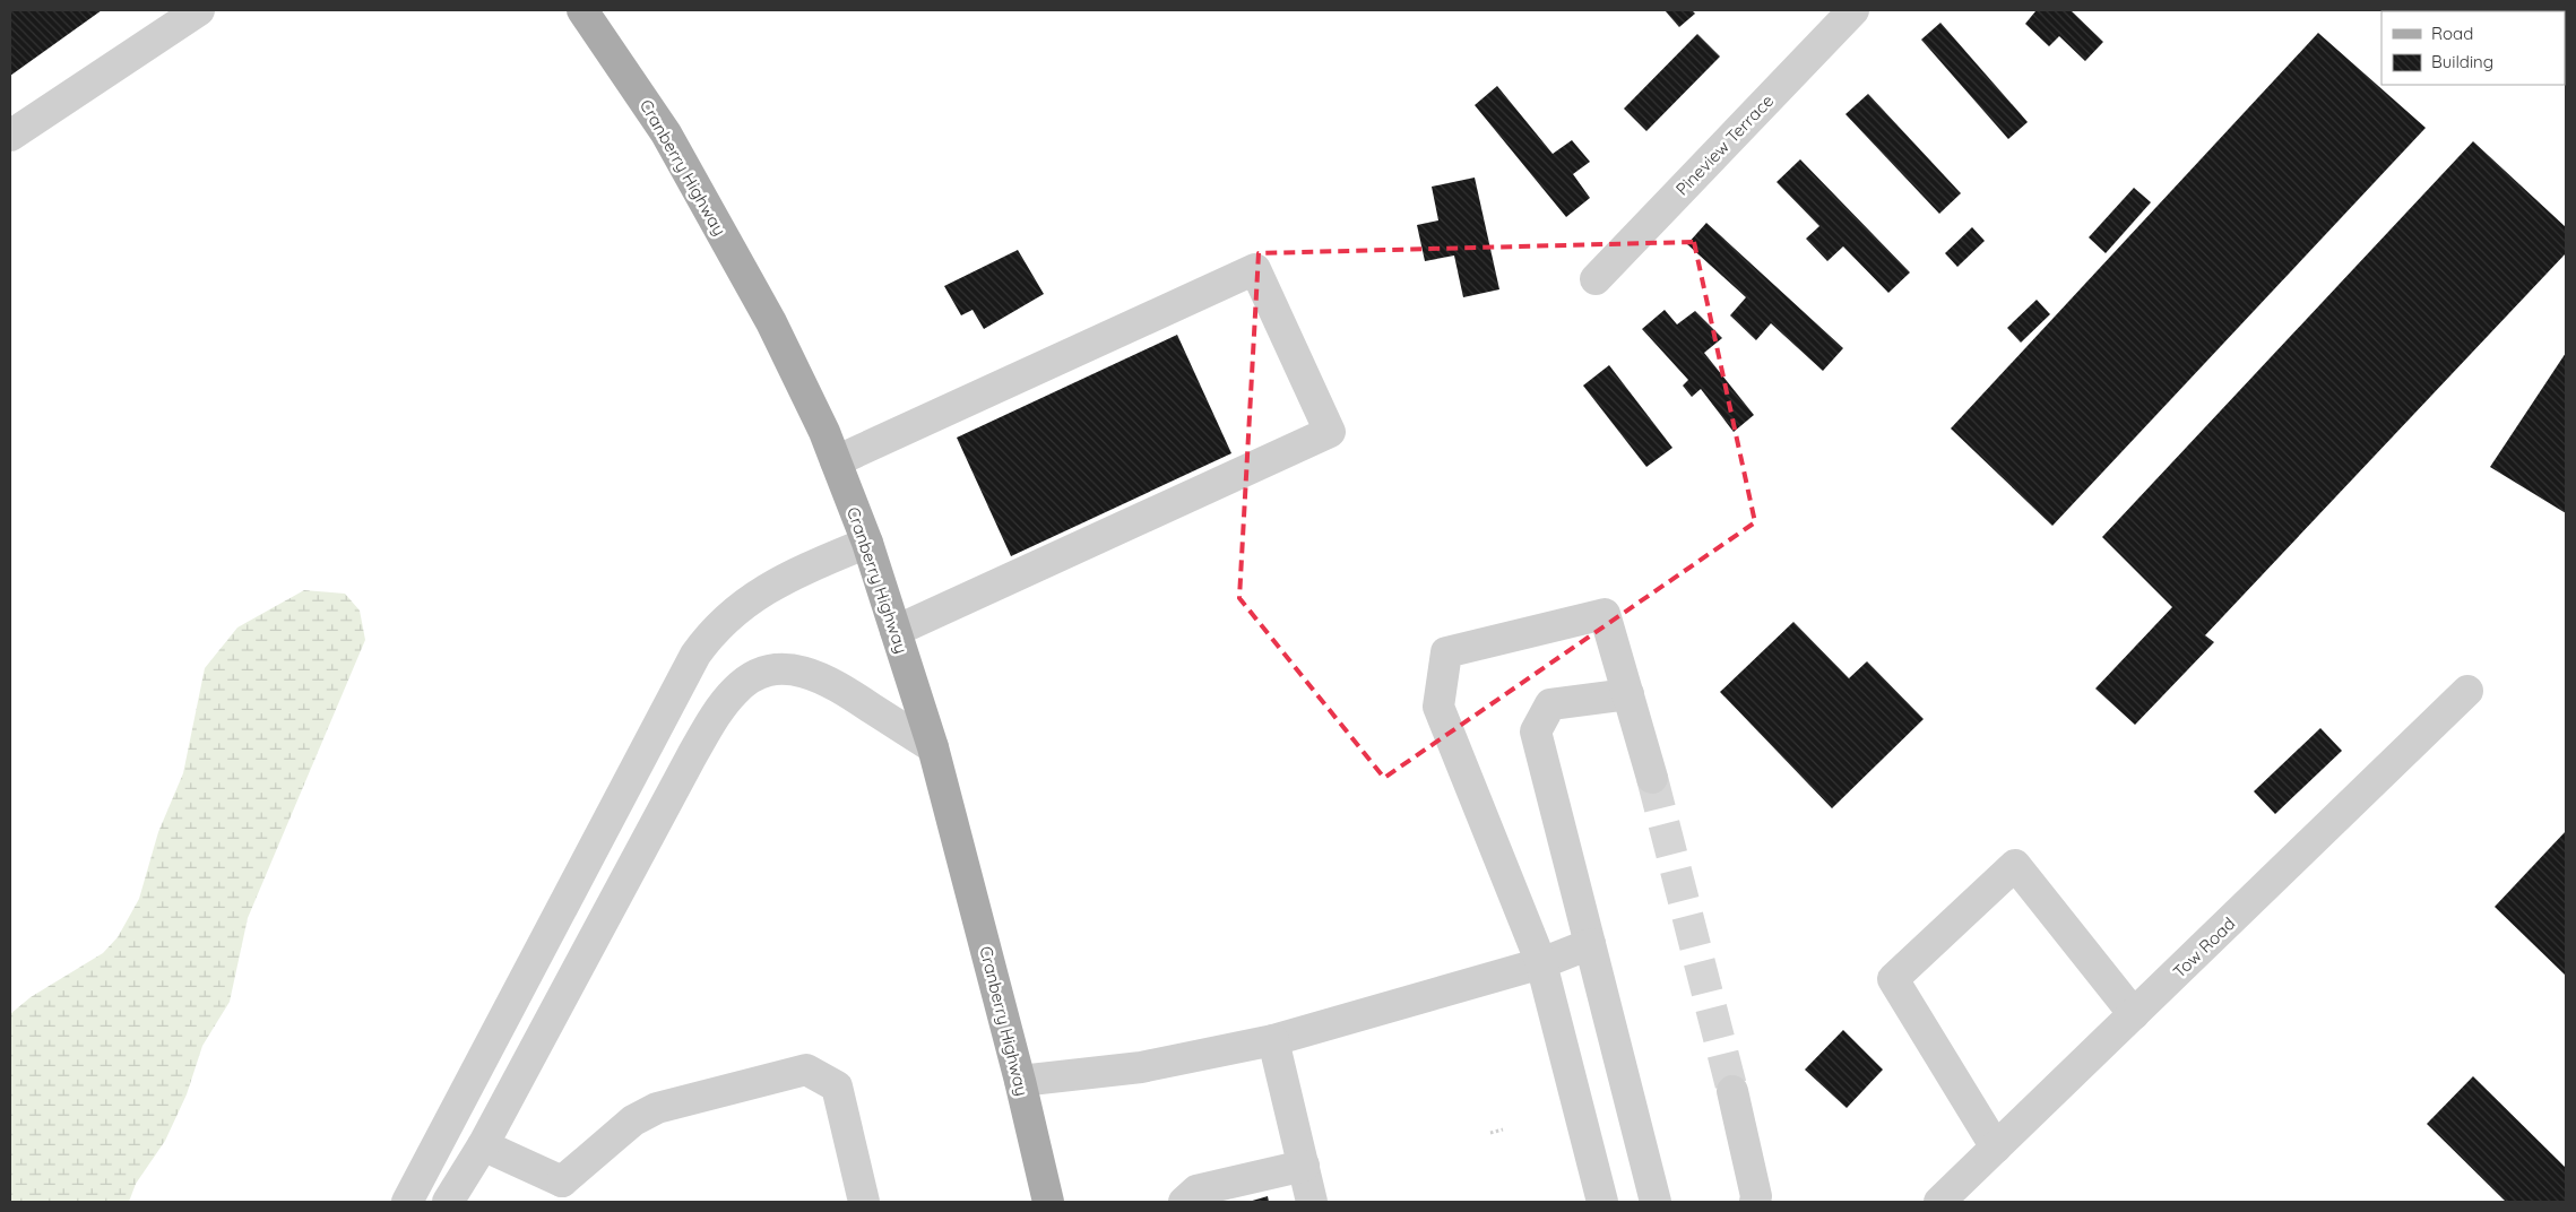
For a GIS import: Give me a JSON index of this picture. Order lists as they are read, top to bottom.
{
  "streets": {
    "main road": ["Cranberry Highway"],
    "street": ["Pineview Terrace", "Tow Road"]
  },
  "legend": ["Road", "Building"]
}
